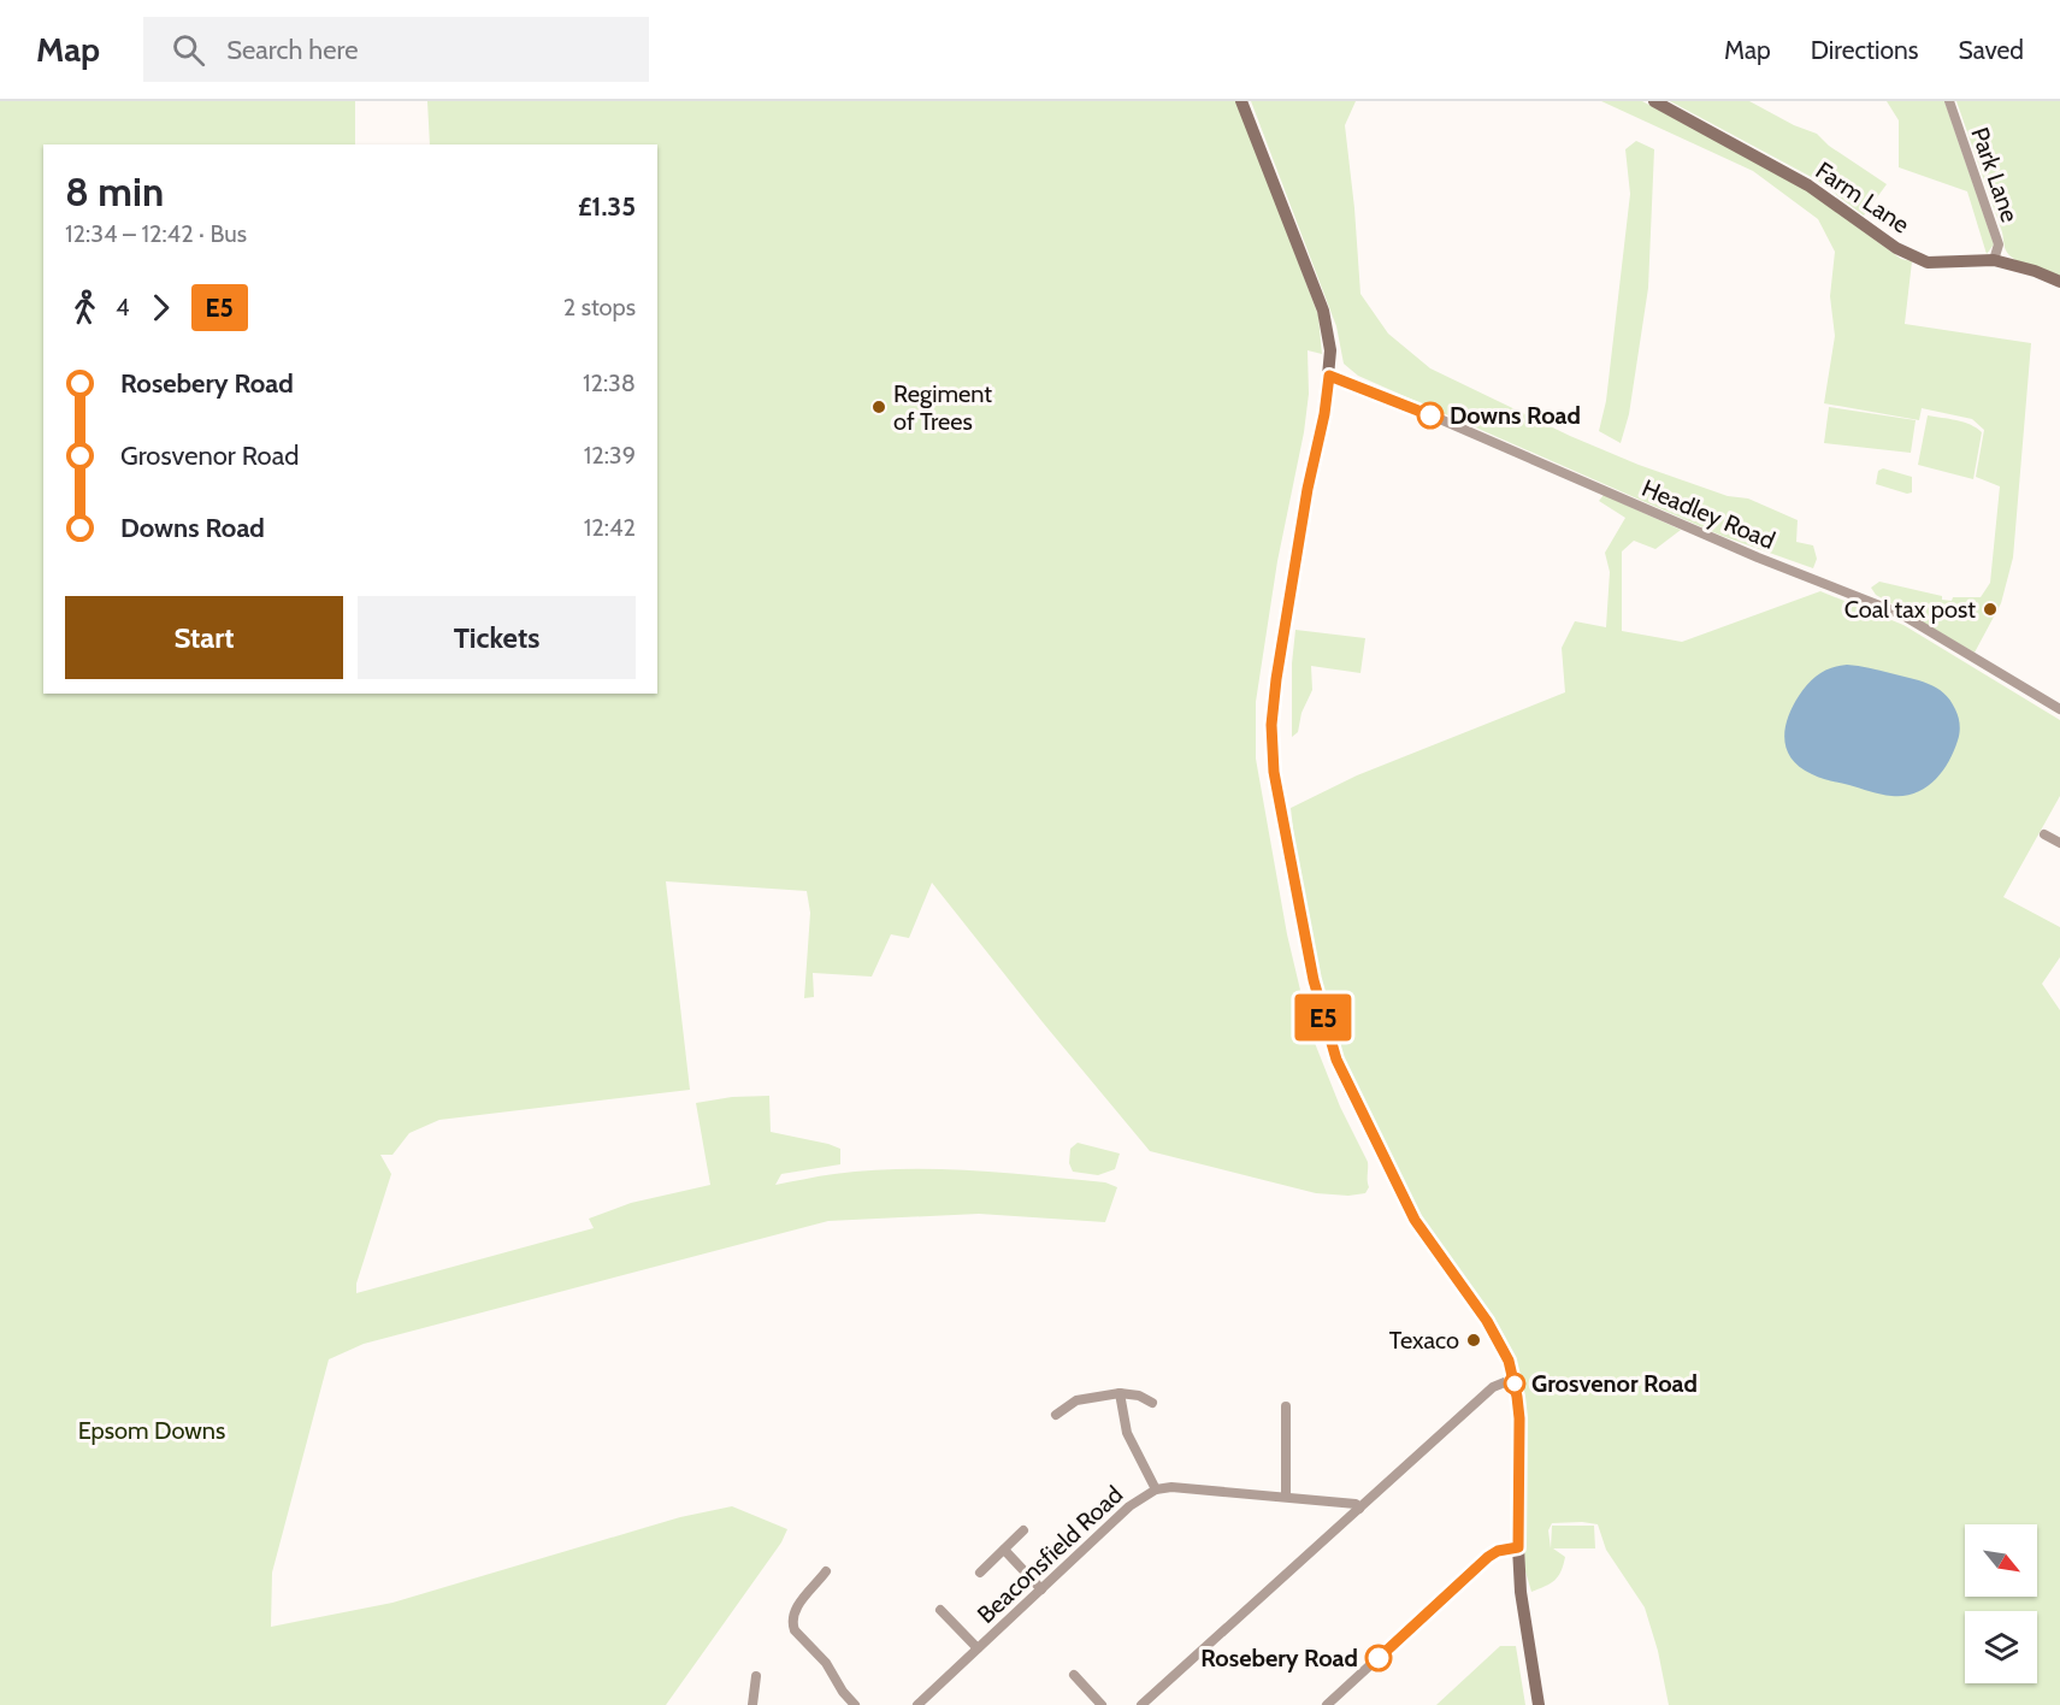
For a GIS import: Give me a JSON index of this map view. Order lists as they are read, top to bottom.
{
  "streets": {
    "street": [
      "Park Lane",
      "Farm Lane",
      "Headley Road",
      "Beaconsfield Road"
    ]
  },
  "crossings": [
    ["Park Lane", "Farm Lane"]
  ],
  "parks": ["Epsom Downs"],
  "places": [
    "Regiment of Trees",
    "Downs Road",
    "Coal tax post",
    "Texaco",
    "Grosvenor Road",
    "Rosebery Road"
  ],
  "lines": ["bus line E5"],
  "north": "bottom right",
  "page": {
    "header": "Map",
    "search": "Search here",
    "nav": ["Map", "Directions", "Saved"],
    "on_map": "E5",
    "heading": ["8 min", "12:34 – 12:42 · Bus", "£1.35"],
    "legs": ["4", "E5", "2 stops"],
    "list": [
      {
        "name": "Rosebery Road",
        "value": "12:38"
      },
      {
        "name": "Grosvenor Road",
        "value": "12:39"
      },
      {
        "name": "Downs Road",
        "value": "12:42"
      }
    ],
    "buttons": ["Start", "Tickets"]
  }
}
